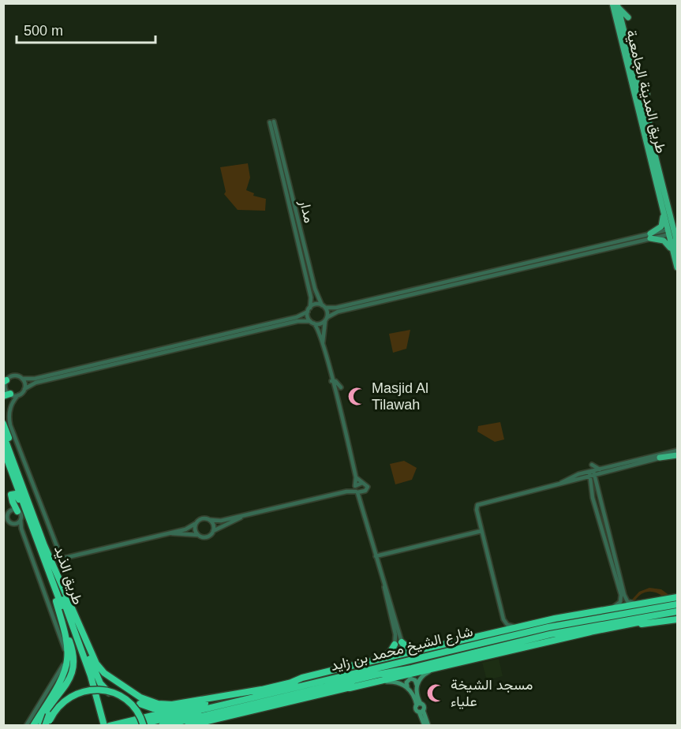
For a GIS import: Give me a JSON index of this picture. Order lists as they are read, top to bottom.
{
  "streets": {
    "highway": ["طريق الذيد", "شارع الشيخ محمد بن زايد"],
    "main road": ["طريق المدينة الجامعية"],
    "street": ["مدار"]
  },
  "places": {
    "mosque": ["Masjid Al Tilawah", "مسجد الشيخة علياء"]
  },
  "scale_bar": "500 m"
}
